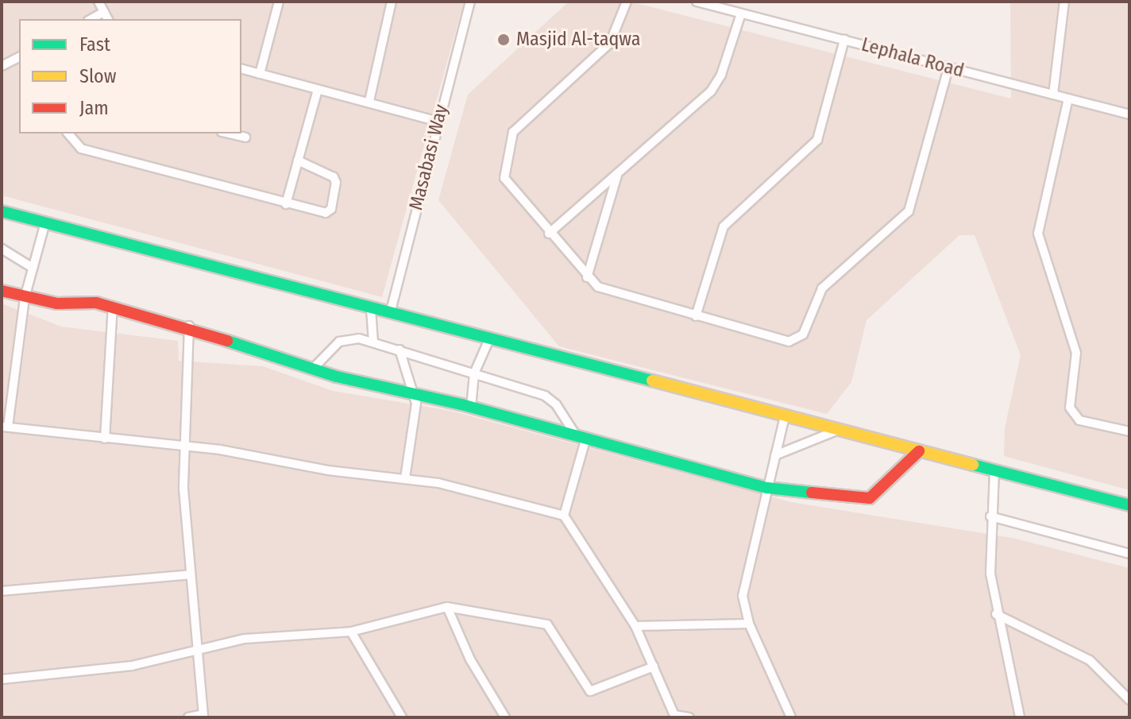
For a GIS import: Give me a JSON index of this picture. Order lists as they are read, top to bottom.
{
  "streets": {
    "street": ["Lephala Road", "Masabasi Way"]
  },
  "places": ["Masjid Al-taqwa"],
  "legend": ["Fast", "Slow", "Jam"]
}
